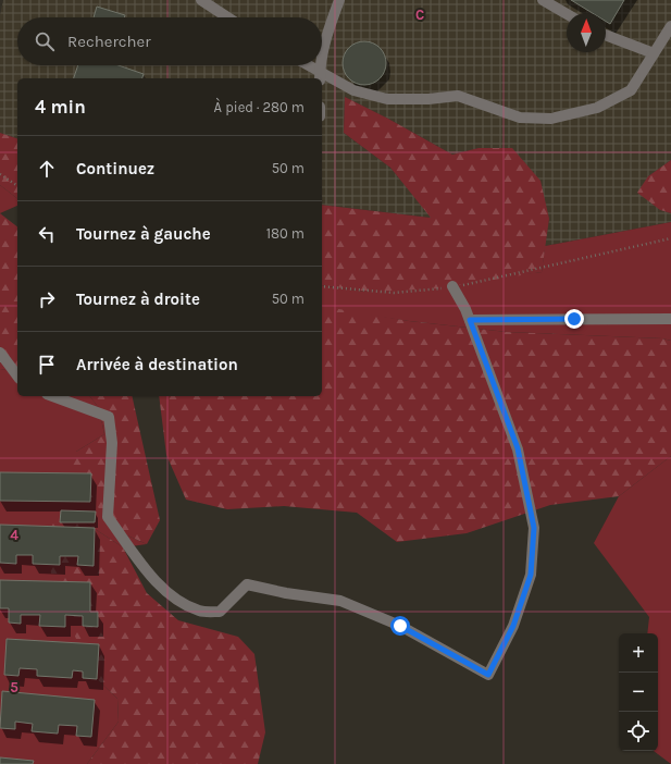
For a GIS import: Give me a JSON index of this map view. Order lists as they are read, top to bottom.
{
  "north": "top",
  "page": {
    "search": "Rechercher",
    "heading": ["4 min", "À pied · 280 m"],
    "list": [
      ["Continuez", "50 m"],
      ["Tournez à gauche", "180 m"],
      ["Tournez à droite", "50 m"],
      "Arrivée à destination"
    ],
    "map_buttons": ["+", "−"]
  },
  "grid": {
    "columns": ["C"],
    "rows": ["4", "5"]
  }
}
